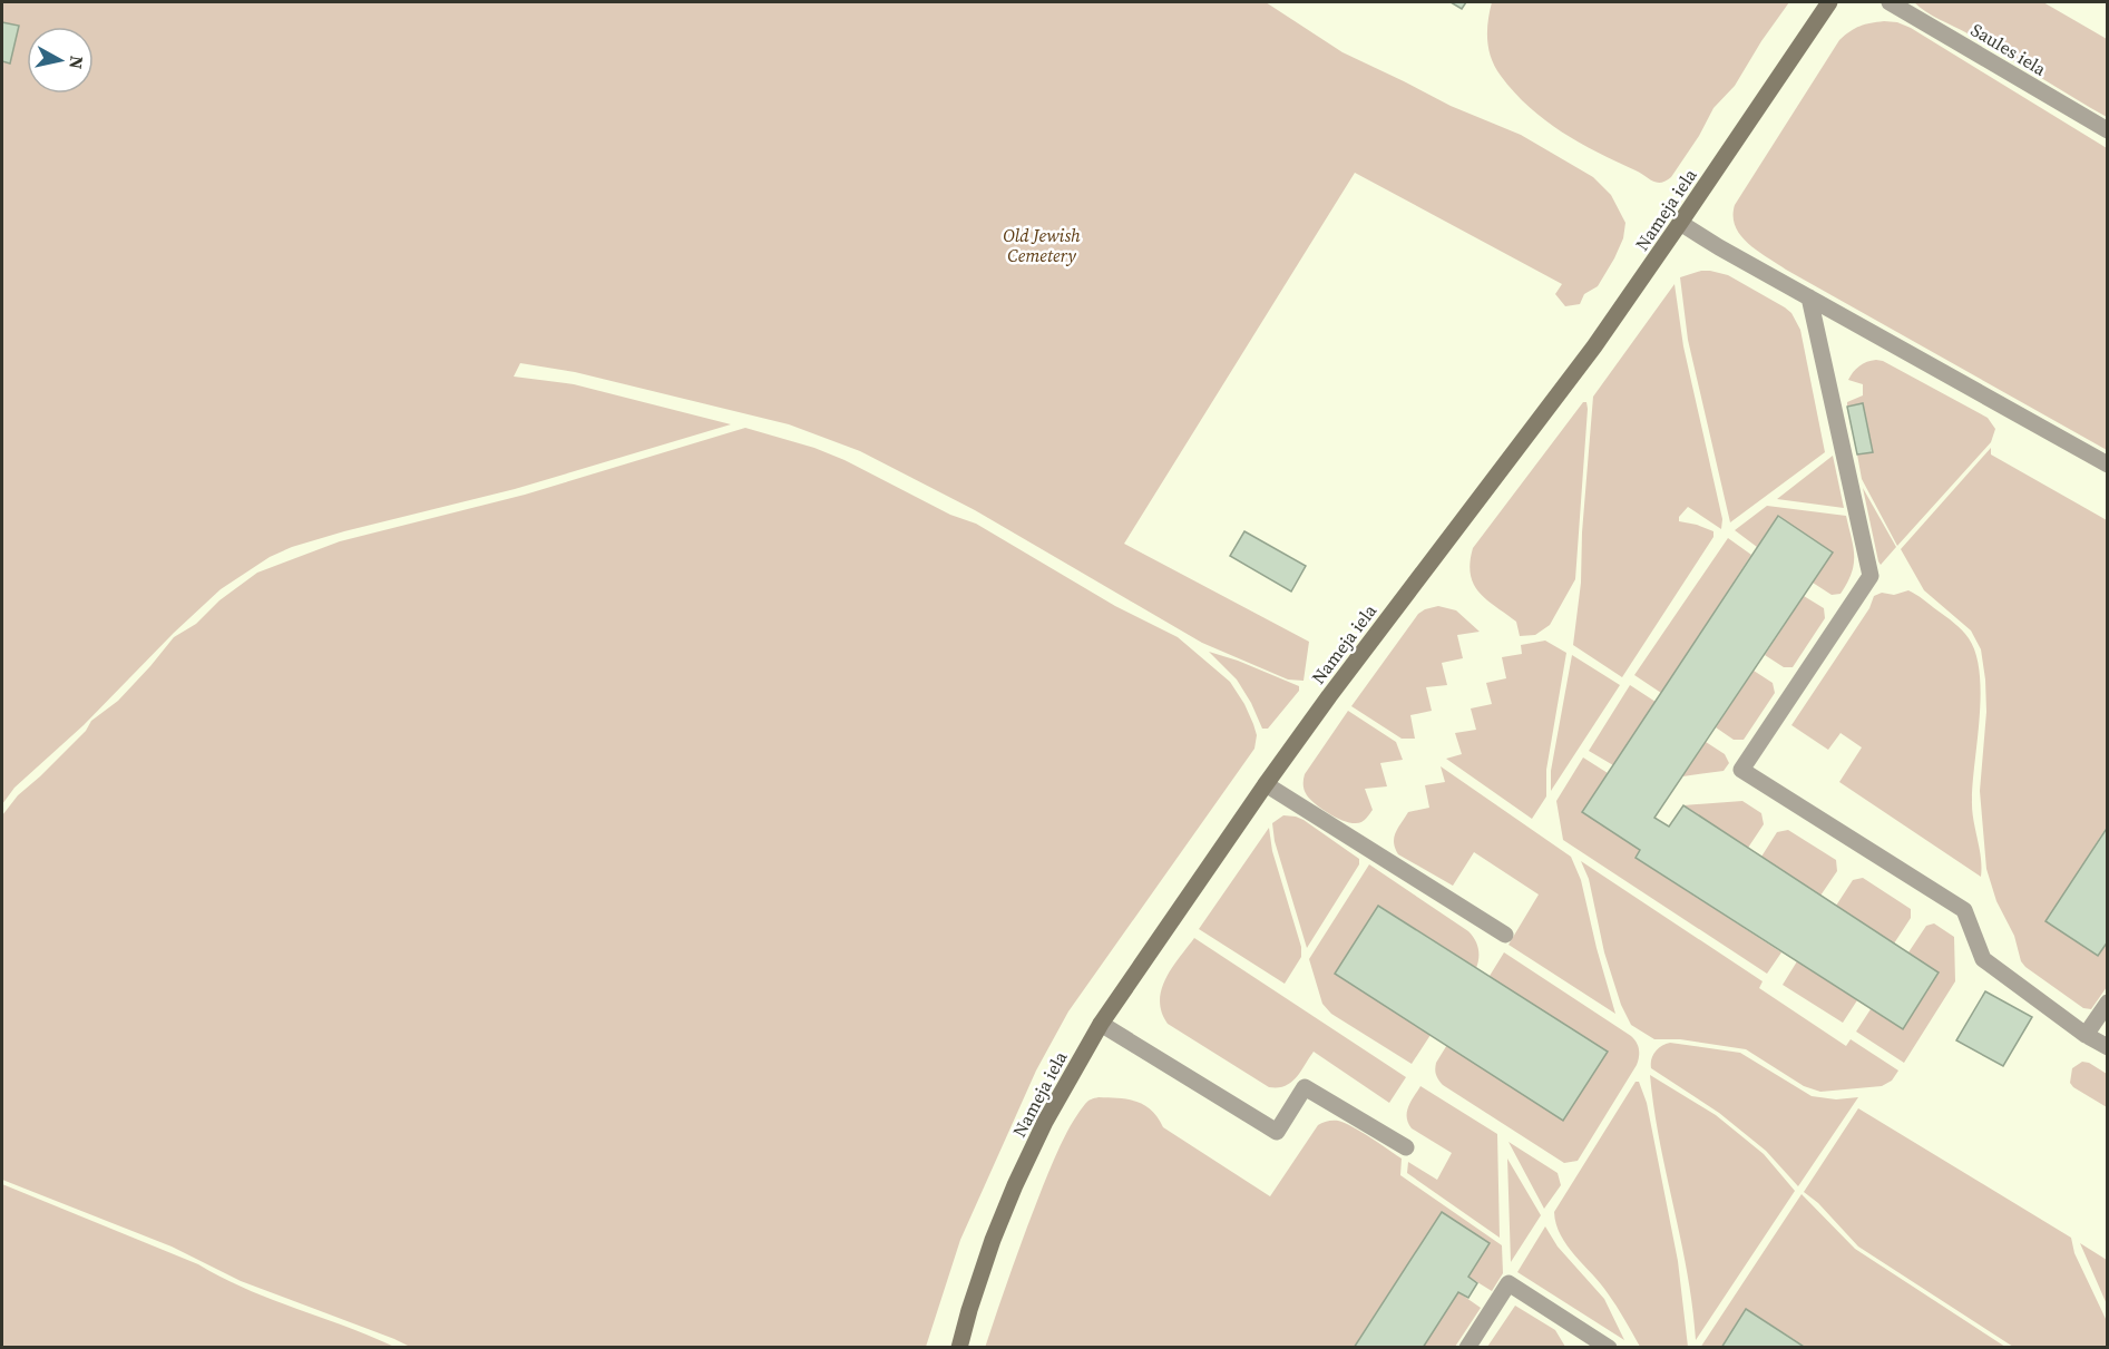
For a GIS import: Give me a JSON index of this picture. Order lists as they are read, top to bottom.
{
  "streets": {
    "street": ["Saules iela", "Nameja iela"]
  },
  "parks": ["Old Jewish Cemetery"],
  "north": "right"
}
